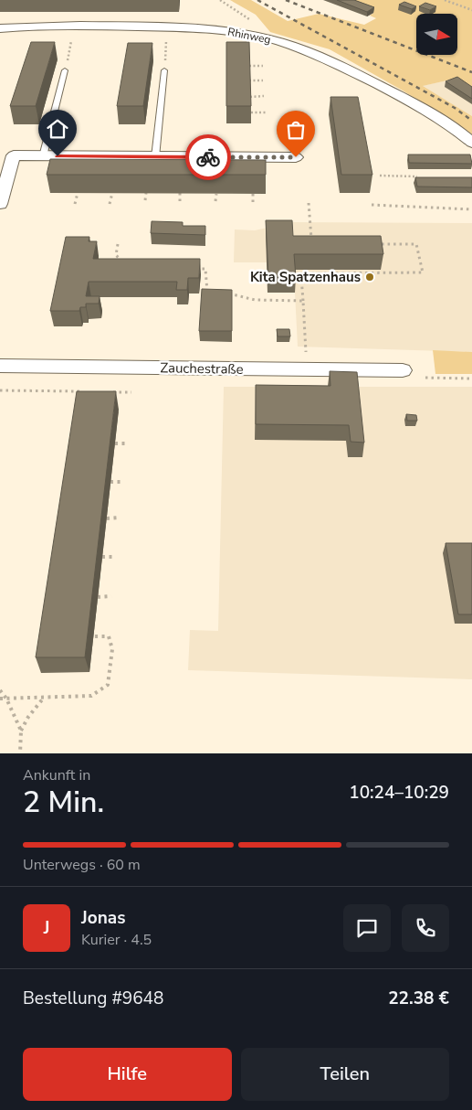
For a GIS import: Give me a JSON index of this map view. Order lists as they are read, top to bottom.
{
  "streets": {
    "street": ["Rhinweg", "Zauchestraße"]
  },
  "places": ["Kita Spatzenhaus"],
  "north": "right",
  "page": {
    "heading": ["2 Min.", "Ankunft in", "10:24–10:29"],
    "panel": [
      "Jonas",
      "Kurier · 4.5",
      "Bestellung #9648",
      "22.38 €"
    ],
    "bar": "Unterwegs · 60 m",
    "round": "J",
    "buttons": ["Hilfe", "Teilen"]
  }
}
